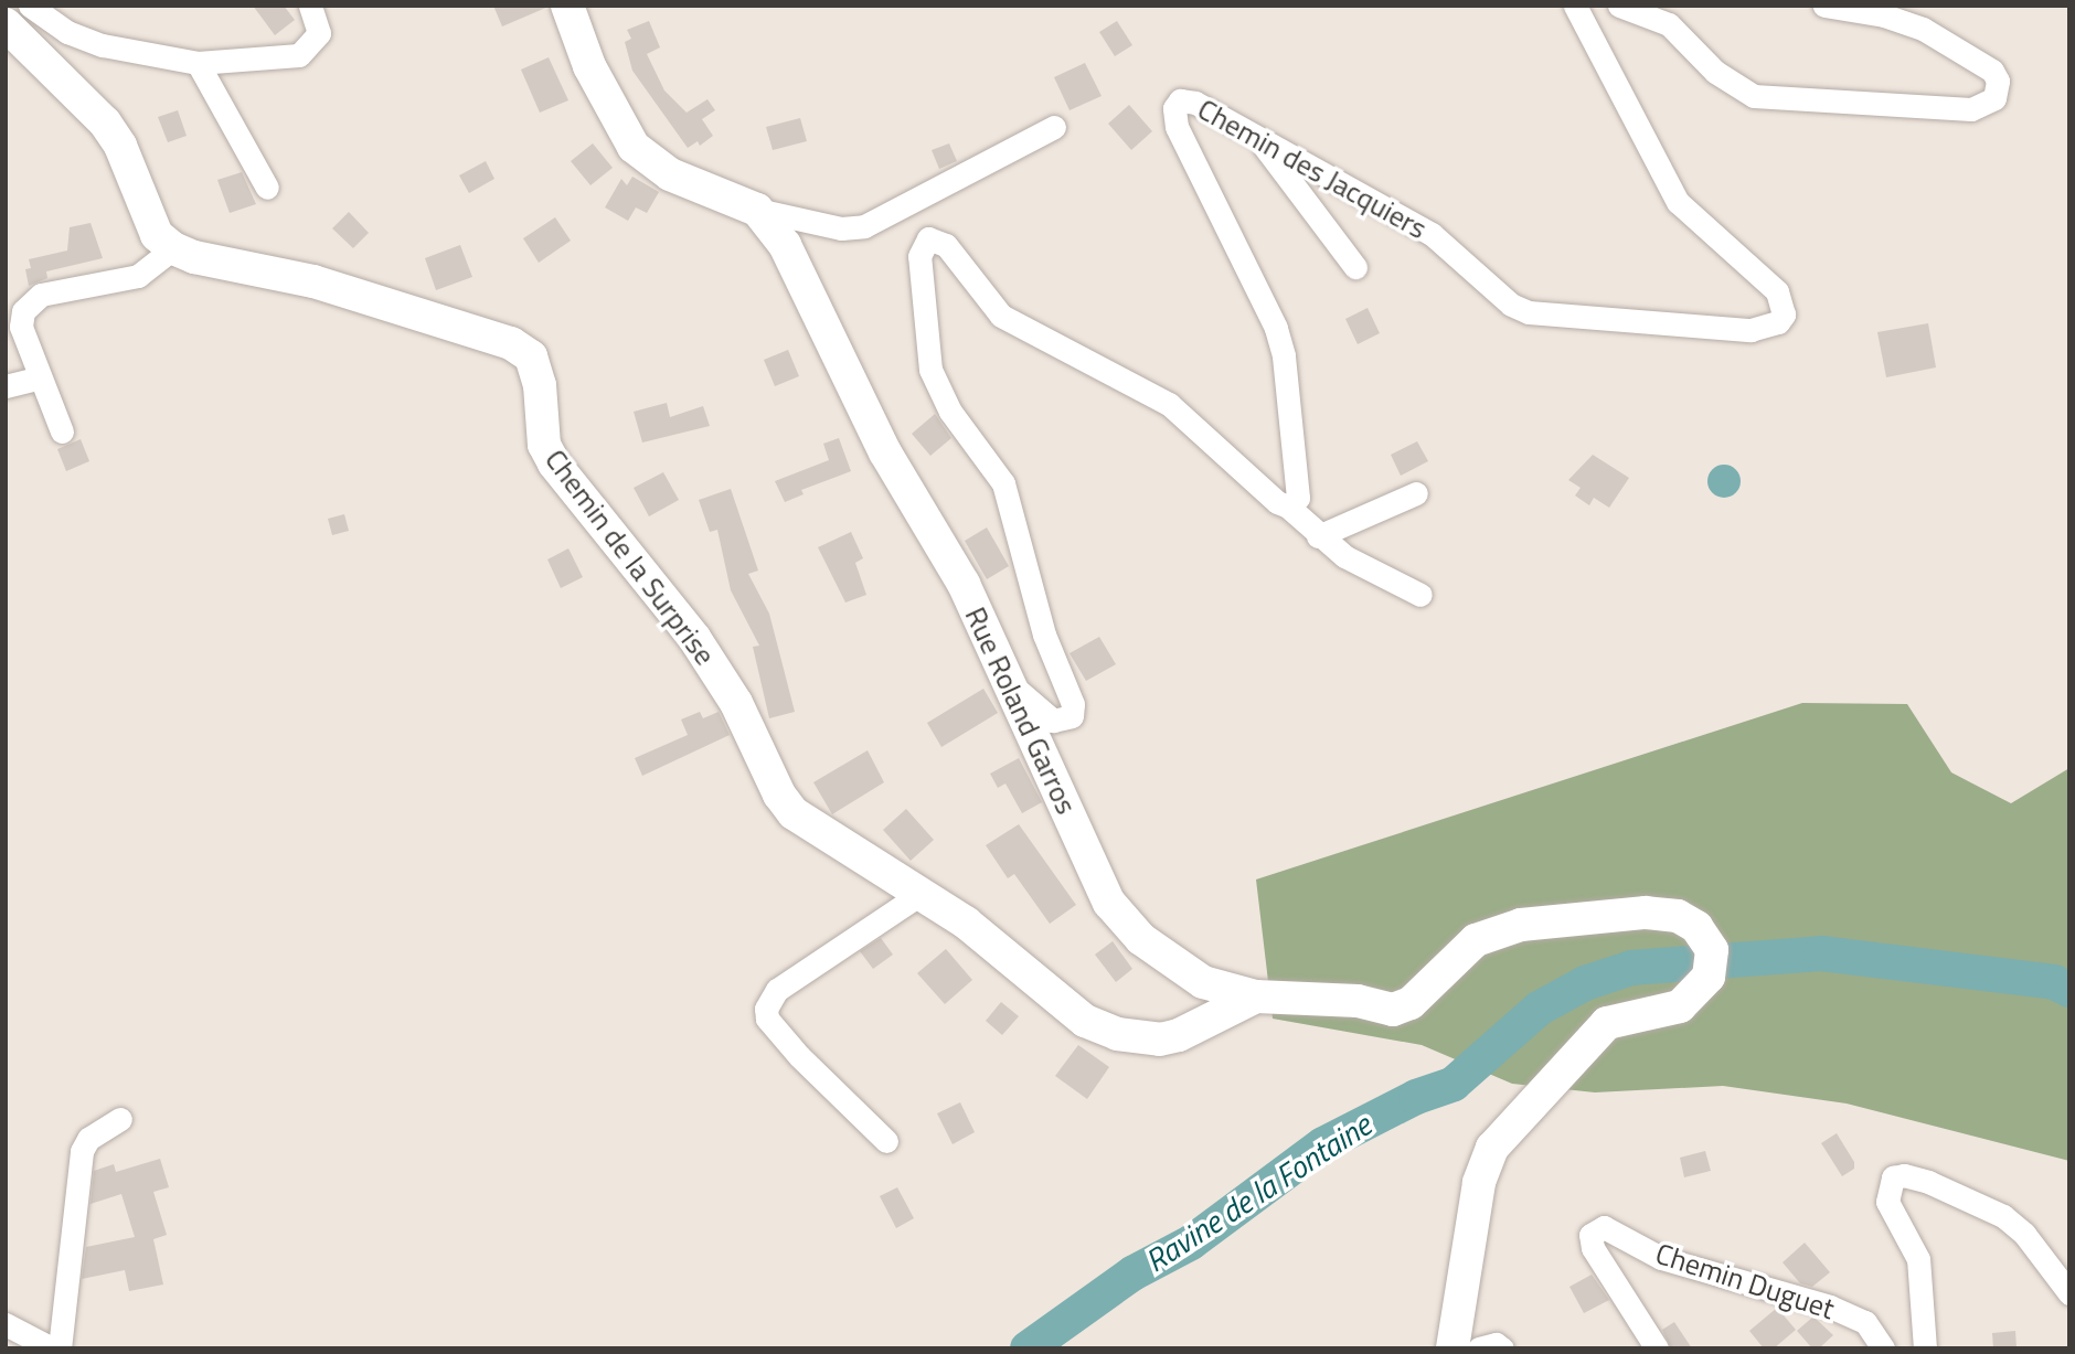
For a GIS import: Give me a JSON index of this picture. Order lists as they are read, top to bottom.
{
  "streets": {
    "main road": ["Chemin de la Surprise", "Rue Roland Garros"],
    "street": ["Chemin des Jacquiers", "Chemin Duguet"]
  },
  "crossings": [
    ["Chemin de la Surprise", "Rue Roland Garros"]
  ],
  "water": ["Ravine de la Fontaine"]
}
